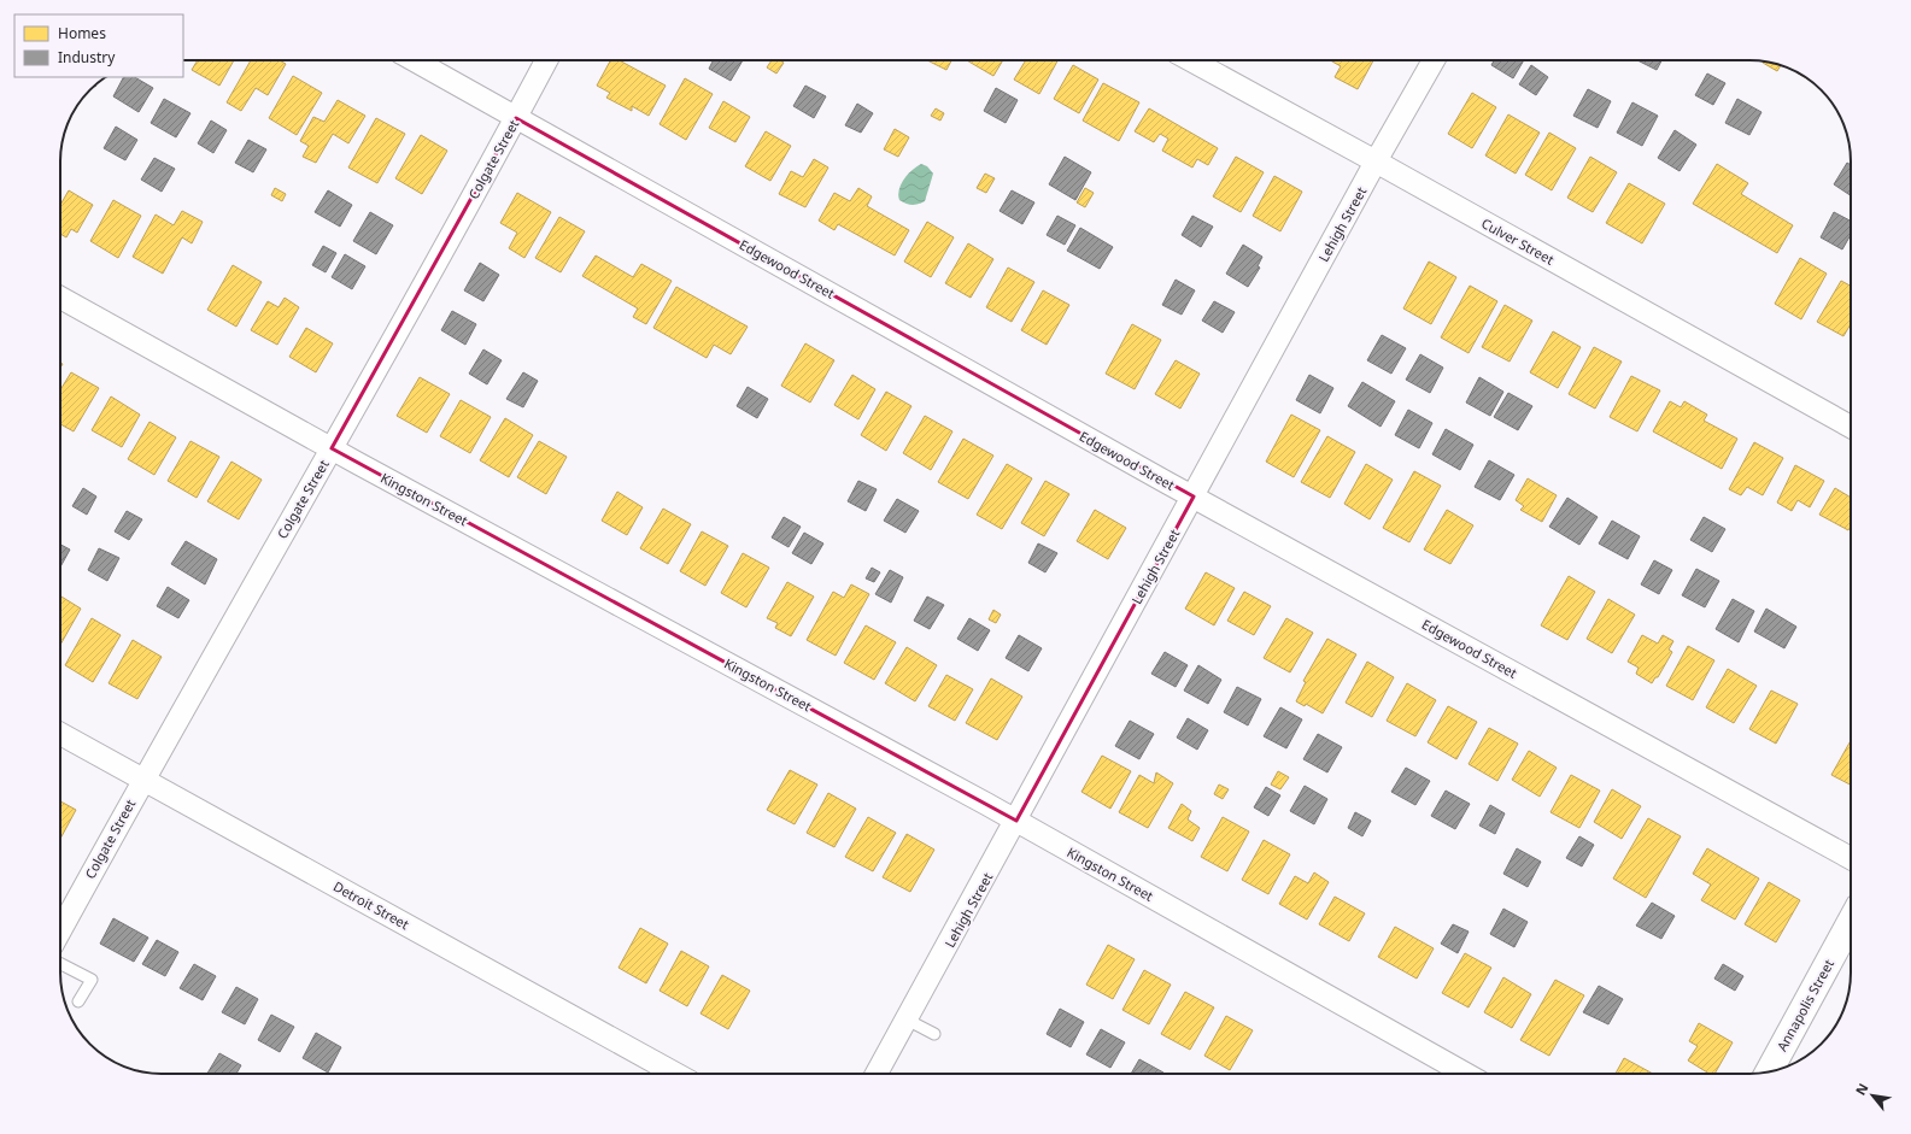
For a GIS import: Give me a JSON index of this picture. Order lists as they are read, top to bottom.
{
  "streets": {
    "street": [
      "Colgate Street",
      "Lehigh Street",
      "Culver Street",
      "Edgewood Street",
      "Kingston Street",
      "Detroit Street",
      "Annapolis Street"
    ]
  },
  "crossings": [
    ["Colgate Street", "Edgewood Street"],
    ["Colgate Street", "Kingston Street"],
    ["Colgate Street", "Detroit Street"],
    ["Lehigh Street", "Culver Street"],
    ["Lehigh Street", "Edgewood Street"],
    ["Lehigh Street", "Kingston Street"]
  ],
  "legend": ["Homes", "Industry"],
  "north": "top left"
}
